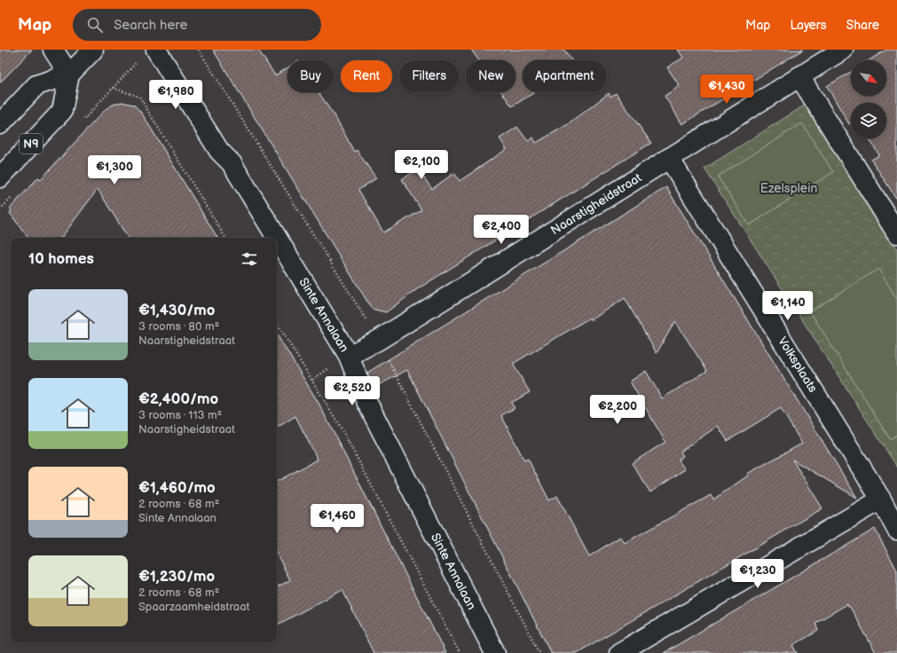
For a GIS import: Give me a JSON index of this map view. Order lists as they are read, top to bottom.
{
  "streets": {
    "street": [
      "N9",
      "Naarstigheidstraat",
      "Sinte Annalaan",
      "Volksplaats"
    ]
  },
  "crossings": [
    ["Naarstigheidstraat", "Sinte Annalaan"],
    ["Naarstigheidstraat", "Volksplaats"]
  ],
  "parks": ["Ezelsplein"],
  "north": "bottom right",
  "page": {
    "header": "Map",
    "search": "Search here",
    "nav": ["Map", "Layers", "Share"],
    "chip": [
      "Buy",
      "Rent",
      "Filters",
      "New",
      "Apartment"
    ],
    "price": [
      "€1,430",
      "€1,980",
      "€2,100",
      "€1,300",
      "€2,400",
      "€1,140",
      "€2,520",
      "€2,200",
      "€1,460",
      "€1,230"
    ],
    "heading": "10 homes",
    "list": [
      {
        "name": "€1,430/mo",
        "note": "3 rooms · 80 m² · Naarstigheidstraat"
      },
      {
        "name": "€2,400/mo",
        "note": "3 rooms · 113 m² · Naarstigheidstraat"
      },
      {
        "name": "€1,460/mo",
        "note": "2 rooms · 68 m² · Sinte Annalaan"
      },
      {
        "name": "€1,230/mo",
        "note": "2 rooms · 68 m² · Spaarzaamheidstraat"
      }
    ]
  }
}
